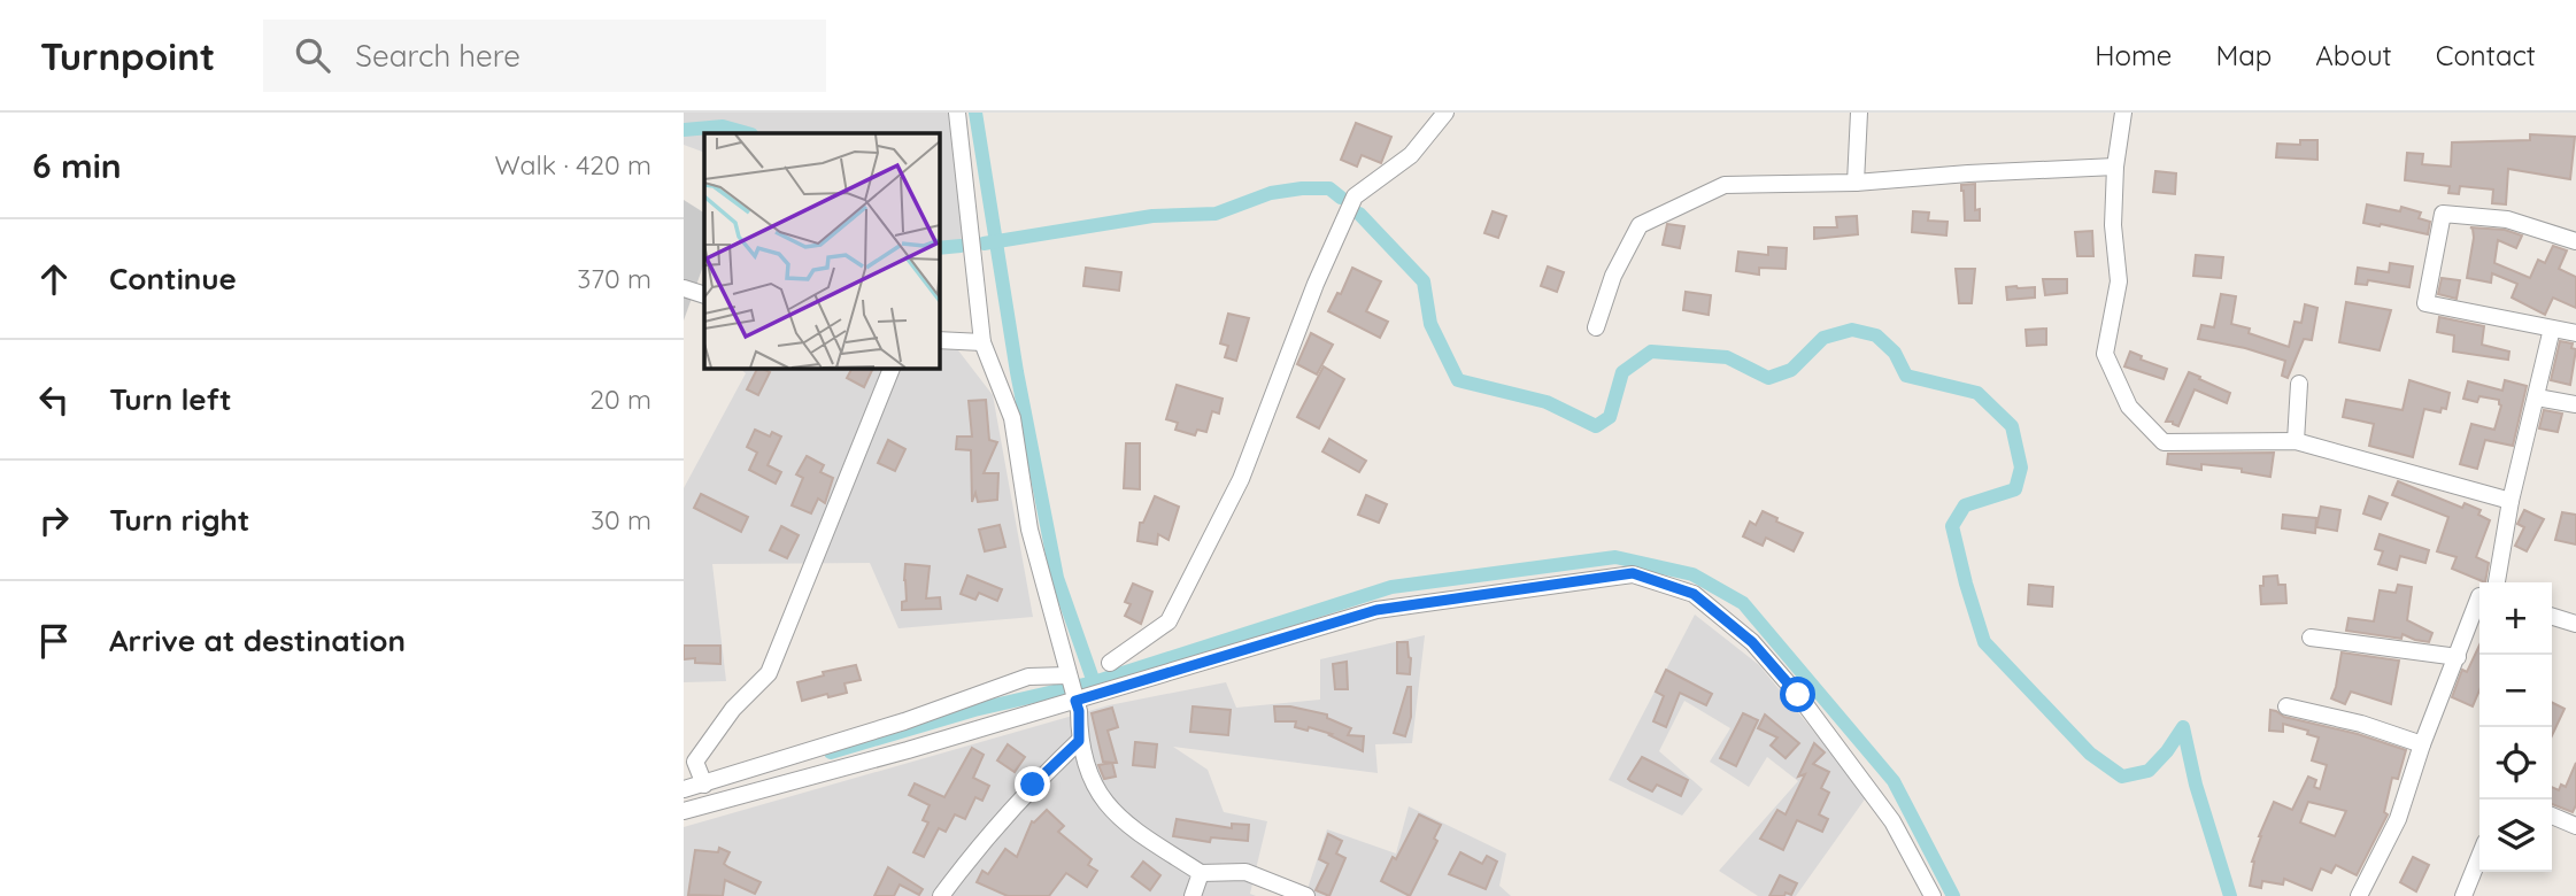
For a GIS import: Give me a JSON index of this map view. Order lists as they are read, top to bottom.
{
  "page": {
    "header": "Turnpoint",
    "search": "Search here",
    "nav": [
      "Home",
      "Map",
      "About",
      "Contact"
    ],
    "heading": ["6 min", "Walk · 420 m"],
    "list": [
      ["Continue", "370 m"],
      ["Turn left", "20 m"],
      ["Turn right", "30 m"],
      "Arrive at destination"
    ],
    "map_buttons": ["+", "−"]
  }
}
